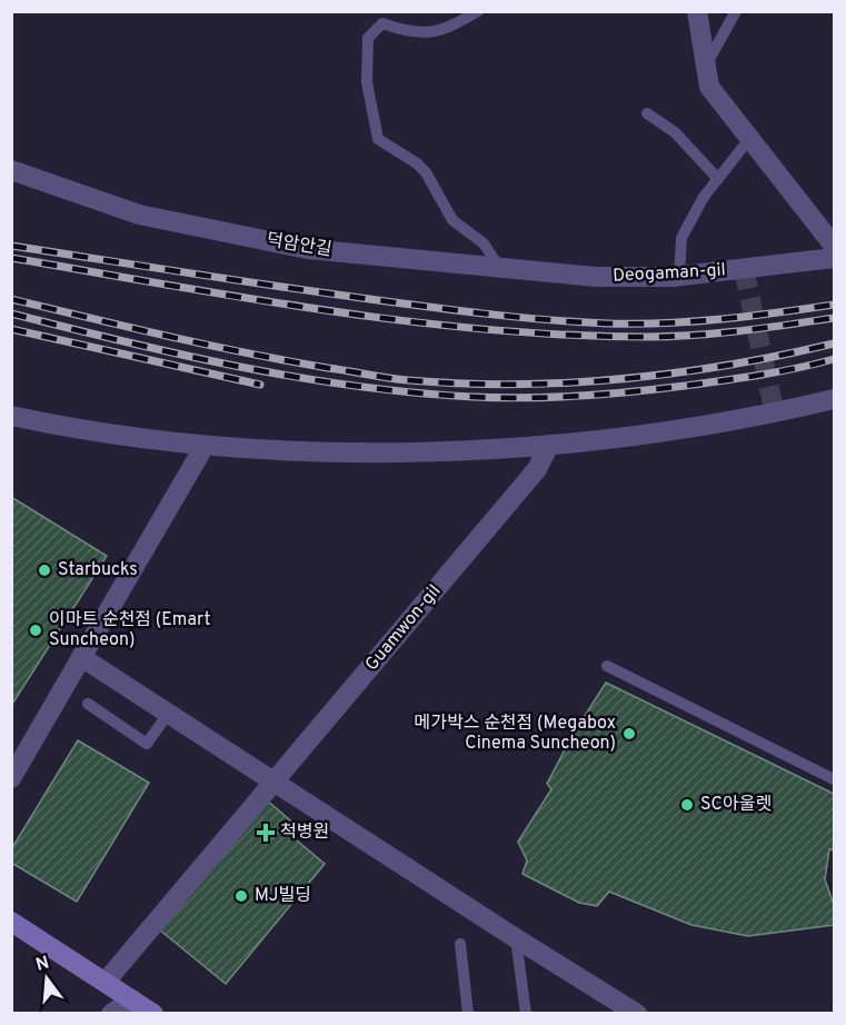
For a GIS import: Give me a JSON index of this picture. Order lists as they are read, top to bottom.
{
  "streets": {
    "street": ["덕암안길", "Deogaman-gil", "Guamwon-gil"]
  },
  "crossings": [
    ["덕암안길", "Deogaman-gil"]
  ],
  "places": {
    "other": [
      "Starbucks",
      "이마트 순천점 (Emart Suncheon)",
      "메가박스 순천점 (Megabox Cinema Suncheon)",
      "SC아울렛",
      "MJ빌딩"
    ],
    "health": ["척병원"]
  },
  "north": "top"
}
